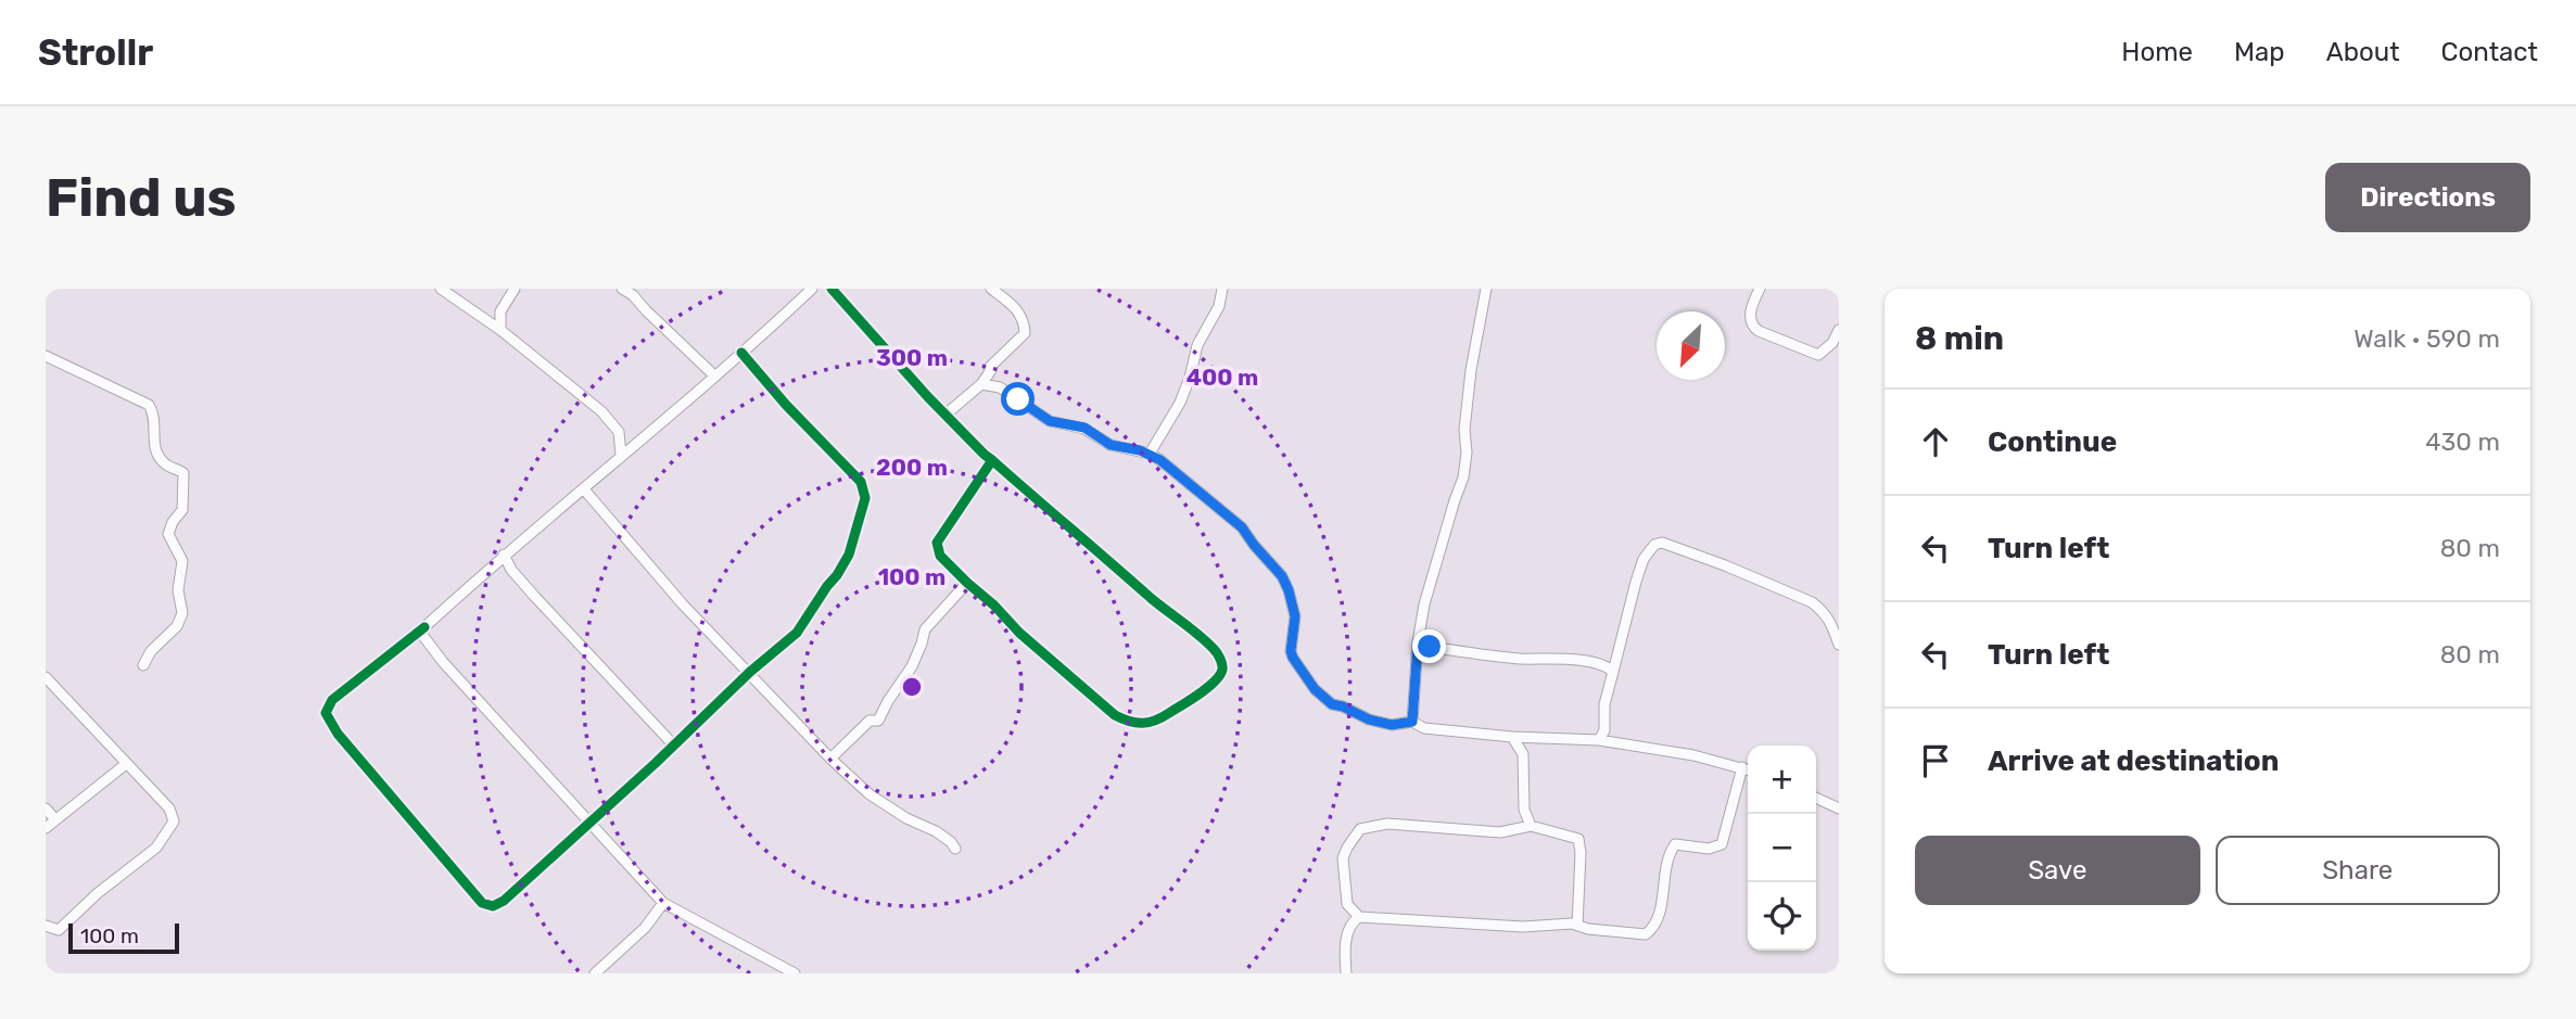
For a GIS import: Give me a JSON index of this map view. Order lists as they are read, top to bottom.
{
  "scale_bar": "100 m",
  "north": "bottom left",
  "page": {
    "header": "Strollr",
    "nav": [
      "Home",
      "Map",
      "About",
      "Contact"
    ],
    "buttons": [
      "Directions",
      ["Save", "Share"]
    ],
    "title": "Find us",
    "heading": ["8 min", "Walk · 590 m"],
    "list": [
      ["Continue", "430 m"],
      ["Turn left", "80 m"],
      ["Turn left", "80 m"],
      "Arrive at destination"
    ],
    "map_buttons": ["+", "−"],
    "scale": "100 m"
  },
  "rings": [
    "300 m",
    "400 m",
    "200 m",
    "100 m"
  ]
}
